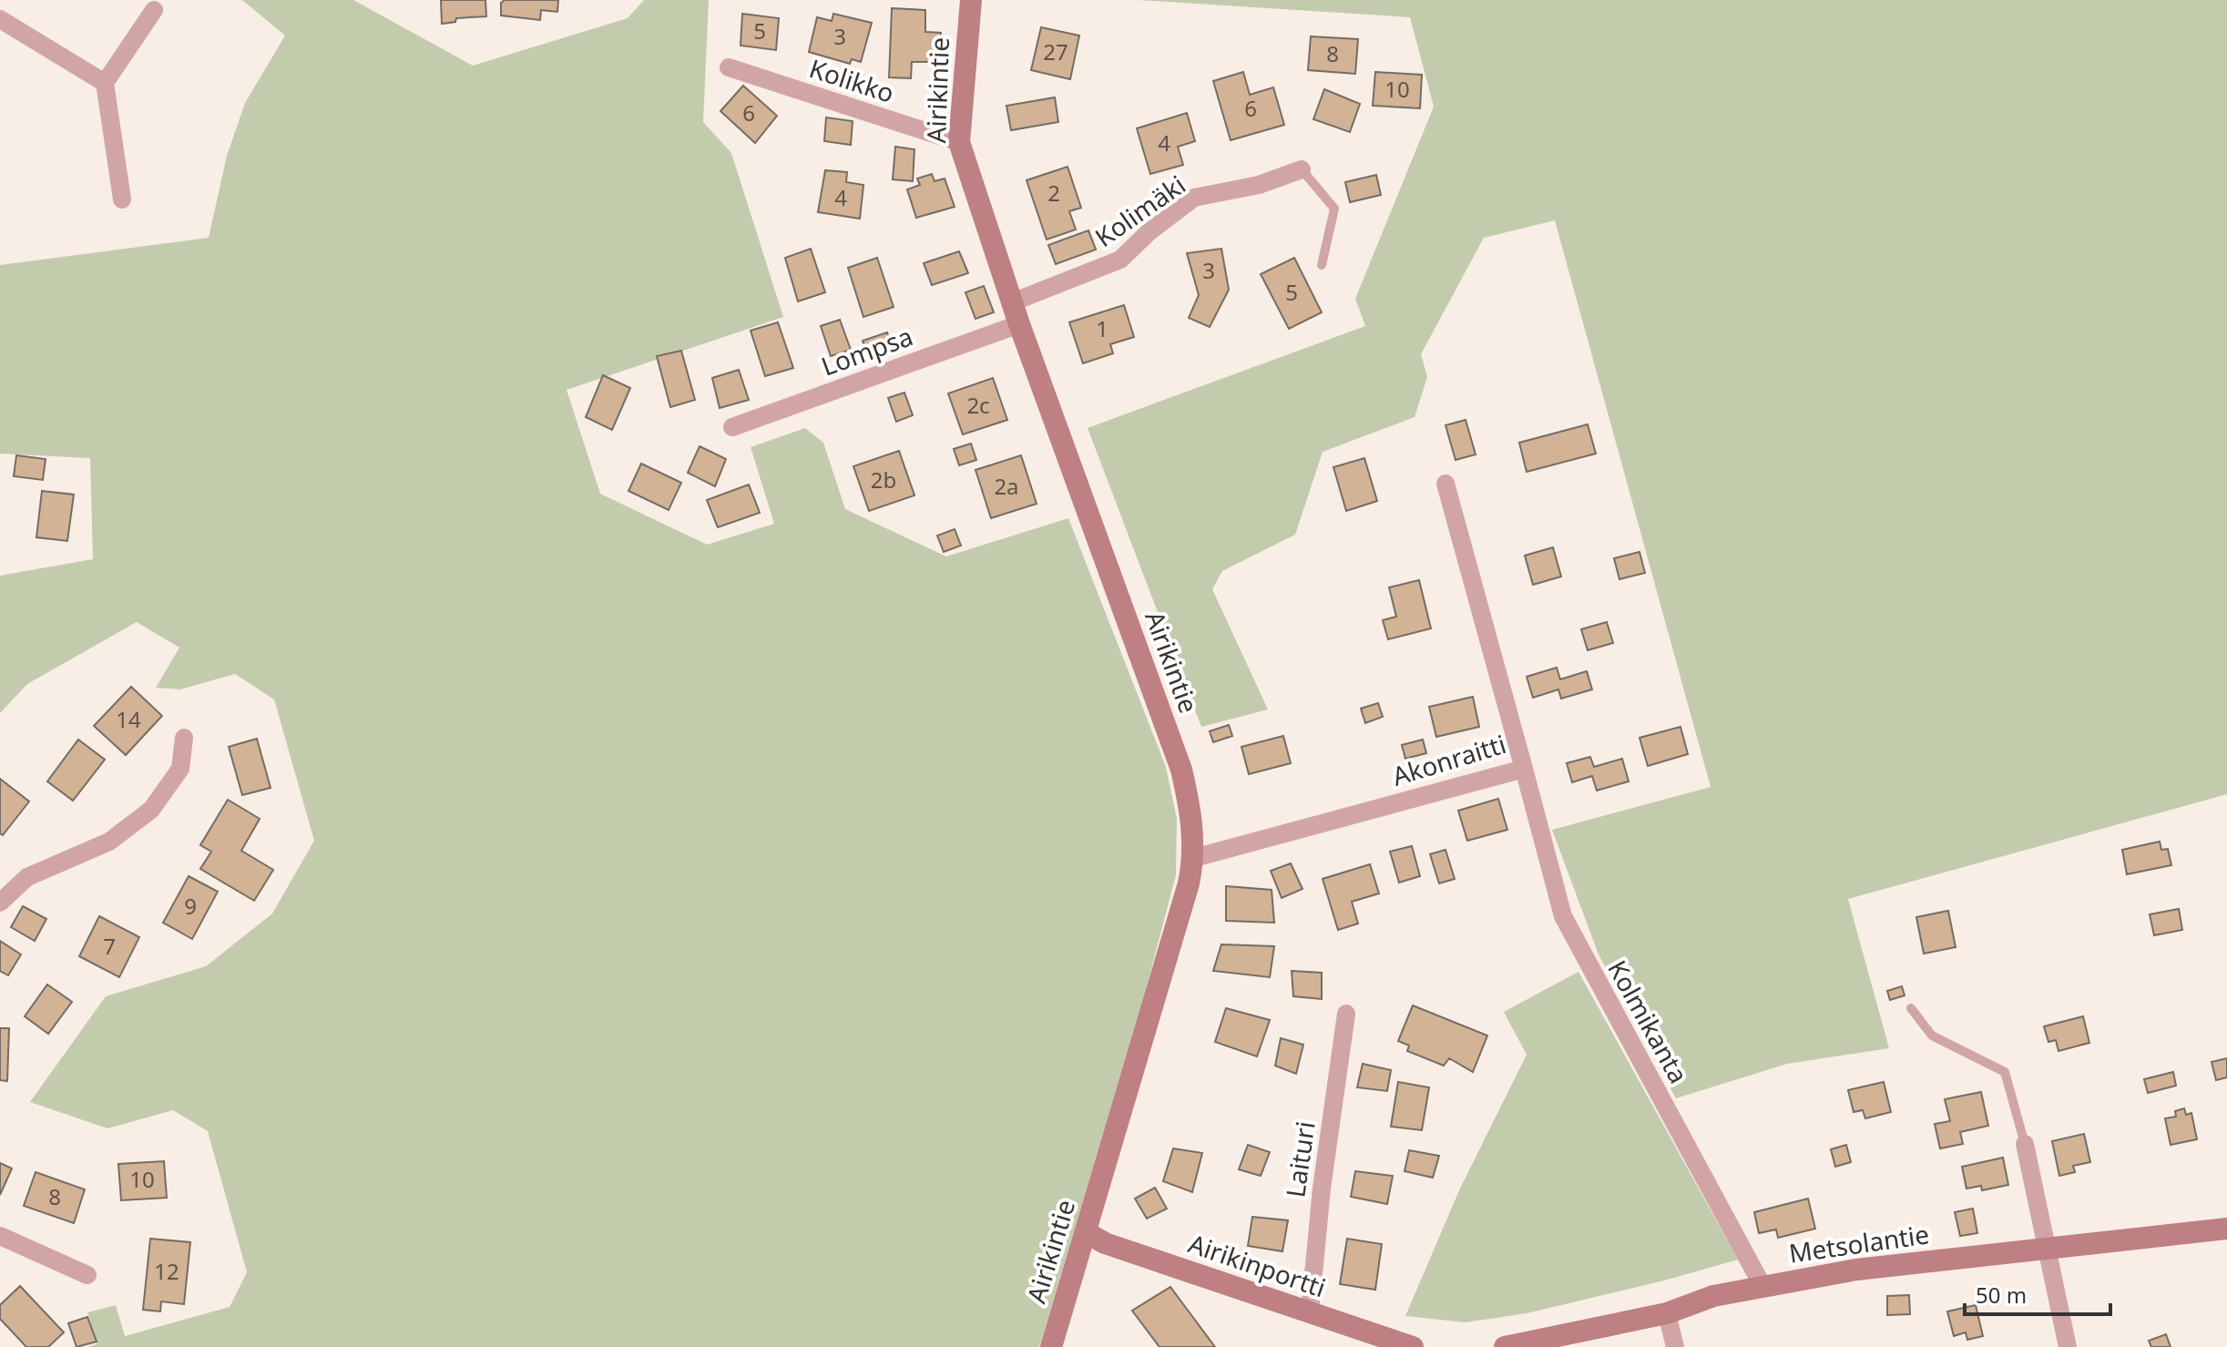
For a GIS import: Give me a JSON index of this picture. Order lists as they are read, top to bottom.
{
  "streets": {
    "street": [
      "Kolikko",
      "Airikintie",
      "Kolimäki",
      "Lompsa",
      "Akonraitti",
      "Kolmikanta",
      "Laituri",
      "Metsolantie",
      "Airikinportti"
    ]
  },
  "crossings": [
    ["Kolikko", "Airikintie"],
    ["Airikintie", "Kolimäki"],
    ["Airikintie", "Lompsa"],
    ["Airikintie", "Akonraitti"],
    ["Airikintie", "Airikinportti"],
    ["Akonraitti", "Kolmikanta"],
    ["Kolmikanta", "Metsolantie"],
    ["Laituri", "Airikinportti"]
  ],
  "house_numbers": [
    "5",
    "3",
    "27",
    "8",
    "10",
    "6",
    "6",
    "4",
    "2",
    "4",
    "3",
    "5",
    "1",
    "2c",
    "2b",
    "2a",
    "14",
    "9",
    "7",
    "10",
    "8",
    "12"
  ],
  "scale_bar": "50 m"
}
